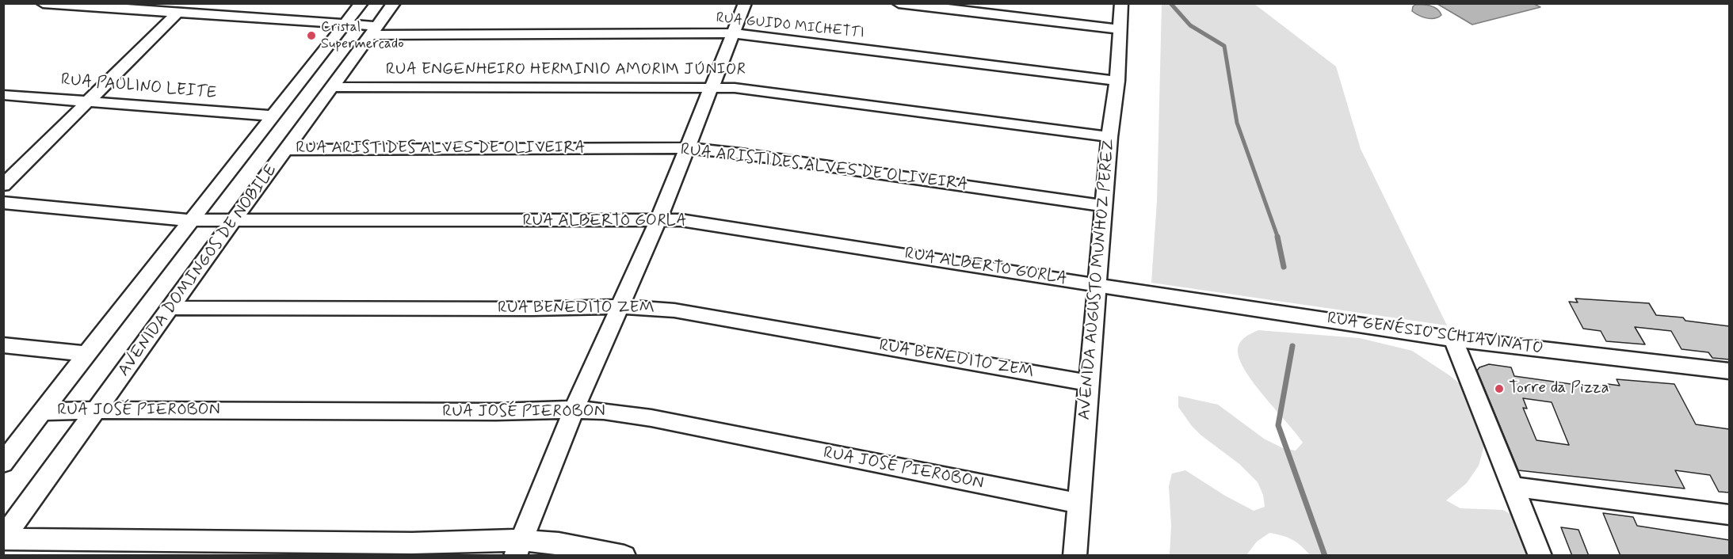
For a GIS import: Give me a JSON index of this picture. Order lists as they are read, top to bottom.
{
  "streets": {
    "street": [
      "RUA GUIDO MICHETTI",
      "RUA ENGENHEIRO HERMINIO AMORIM JÚNIOR",
      "RUA PAULINO LEITE",
      "RUA ARISTIDES ALVES DE OLIVEIRA",
      "RUA ALBERTO GORLA",
      "AVENIDA DOMINGOS DE NOBILE",
      "AVENIDA AUGUSTO MUNHOZ PEREZ",
      "RUA BENEDITO ZEM",
      "RUA GENÉSIO SCHIAVINATO",
      "RUA JOSÉ PIEROBON"
    ]
  },
  "crossings": [
    ["RUA GUIDO MICHETTI", "AVENIDA DOMINGOS DE NOBILE"],
    ["RUA GUIDO MICHETTI", "AVENIDA AUGUSTO MUNHOZ PEREZ"],
    ["RUA ENGENHEIRO HERMINIO AMORIM JÚNIOR", "AVENIDA DOMINGOS DE NOBILE"],
    ["RUA ENGENHEIRO HERMINIO AMORIM JÚNIOR", "AVENIDA AUGUSTO MUNHOZ PEREZ"],
    ["RUA PAULINO LEITE", "AVENIDA DOMINGOS DE NOBILE"],
    ["RUA ARISTIDES ALVES DE OLIVEIRA", "AVENIDA DOMINGOS DE NOBILE"],
    ["RUA ARISTIDES ALVES DE OLIVEIRA", "AVENIDA AUGUSTO MUNHOZ PEREZ"],
    ["RUA ALBERTO GORLA", "AVENIDA DOMINGOS DE NOBILE"],
    ["RUA ALBERTO GORLA", "AVENIDA AUGUSTO MUNHOZ PEREZ"],
    ["RUA ALBERTO GORLA", "RUA GENÉSIO SCHIAVINATO"],
    ["AVENIDA DOMINGOS DE NOBILE", "RUA BENEDITO ZEM"],
    ["AVENIDA DOMINGOS DE NOBILE", "RUA JOSÉ PIEROBON"],
    ["AVENIDA AUGUSTO MUNHOZ PEREZ", "RUA BENEDITO ZEM"],
    ["AVENIDA AUGUSTO MUNHOZ PEREZ", "RUA JOSÉ PIEROBON"]
  ],
  "places": ["Cristal Supermercado", "Torre da Pizza"]
}
